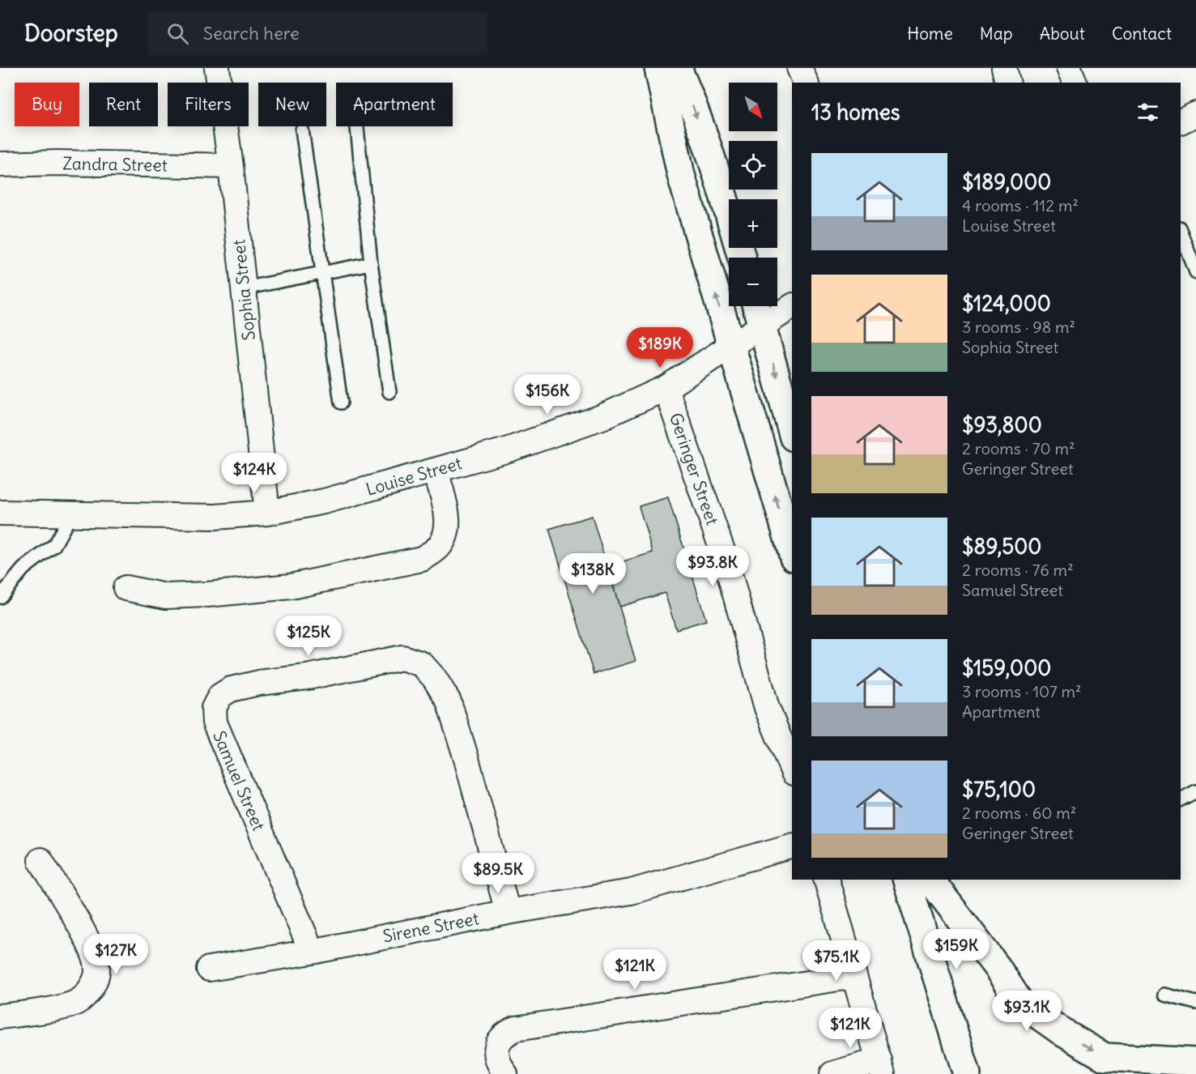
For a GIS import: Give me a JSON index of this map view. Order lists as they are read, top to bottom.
{
  "streets": {
    "street": [
      "Zandra Street",
      "Sophia Street",
      "Geringer Street",
      "Louise Street",
      "Samuel Street",
      "Sirene Street"
    ]
  },
  "crossings": [
    ["Zandra Street", "Sophia Street"],
    ["Sophia Street", "Louise Street"],
    ["Geringer Street", "Louise Street"],
    ["Samuel Street", "Sirene Street"]
  ],
  "north": "bottom right",
  "page": {
    "header": "Doorstep",
    "search": "Search here",
    "nav": [
      "Home",
      "Map",
      "About",
      "Contact"
    ],
    "map_buttons": ["+", "−"],
    "chip": [
      "Buy",
      "Rent",
      "Filters",
      "New",
      "Apartment"
    ],
    "heading": "13 homes",
    "list": [
      {
        "name": "$189,000",
        "note": "4 rooms · 112 m² · Louise Street"
      },
      {
        "name": "$124,000",
        "note": "3 rooms · 98 m² · Sophia Street"
      },
      {
        "name": "$93,800",
        "note": "2 rooms · 70 m² · Geringer Street"
      },
      {
        "name": "$89,500",
        "note": "2 rooms · 76 m² · Samuel Street"
      },
      {
        "name": "$159,000",
        "note": "3 rooms · 107 m² · Apartment"
      },
      {
        "name": "$75,100",
        "note": "2 rooms · 60 m² · Geringer Street"
      }
    ],
    "price": [
      "$189K",
      "$156K",
      "$124K",
      "$93.8K",
      "$138K",
      "$125K",
      "$89.5K",
      "$159K",
      "$127K",
      "$75.1K",
      "$121K",
      "$93.1K",
      "$121K"
    ]
  }
}
